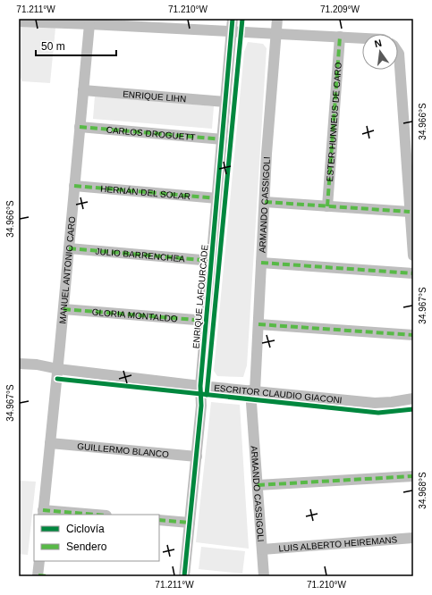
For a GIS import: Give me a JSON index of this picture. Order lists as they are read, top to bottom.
{
  "streets": {
    "street": [
      "ENRIQUE LIHN",
      "ESTER HUNNEUS DE CARO",
      "CARLOS DROGUETT",
      "HERNÁN DEL SOLAR",
      "ARMANDO CASSIGOLI",
      "JULIO BARRENCHEA",
      "MANUEL ANTONIO CARO",
      "ENRIQUE LAFOURCADE",
      "GLORIA MONTALDO",
      "ESCRITOR CLAUDIO GIACONI",
      "GUILLERMO BLANCO",
      "LUIS ALBERTO HEIREMANS"
    ]
  },
  "crossings": [
    ["ENRIQUE LIHN", "MANUEL ANTONIO CARO"],
    ["ENRIQUE LIHN", "ENRIQUE LAFOURCADE"],
    ["CARLOS DROGUETT", "MANUEL ANTONIO CARO"],
    ["CARLOS DROGUETT", "ENRIQUE LAFOURCADE"],
    ["HERNÁN DEL SOLAR", "MANUEL ANTONIO CARO"],
    ["HERNÁN DEL SOLAR", "ENRIQUE LAFOURCADE"],
    ["ARMANDO CASSIGOLI", "ESCRITOR CLAUDIO GIACONI"],
    ["ARMANDO CASSIGOLI", "LUIS ALBERTO HEIREMANS"],
    ["JULIO BARRENCHEA", "MANUEL ANTONIO CARO"],
    ["JULIO BARRENCHEA", "ENRIQUE LAFOURCADE"],
    ["MANUEL ANTONIO CARO", "GLORIA MONTALDO"],
    ["MANUEL ANTONIO CARO", "ESCRITOR CLAUDIO GIACONI"],
    ["MANUEL ANTONIO CARO", "GUILLERMO BLANCO"],
    ["ENRIQUE LAFOURCADE", "GLORIA MONTALDO"],
    ["ENRIQUE LAFOURCADE", "ESCRITOR CLAUDIO GIACONI"],
    ["ENRIQUE LAFOURCADE", "GUILLERMO BLANCO"]
  ],
  "legend": ["Ciclovía", "Sendero"],
  "scale_bar": "50 m",
  "north": "top",
  "coordinates": [
    "71.211°W",
    "71.210°W",
    "71.209°W",
    "34.966°S",
    "34.967°S",
    "34.968°S"
  ]
}
